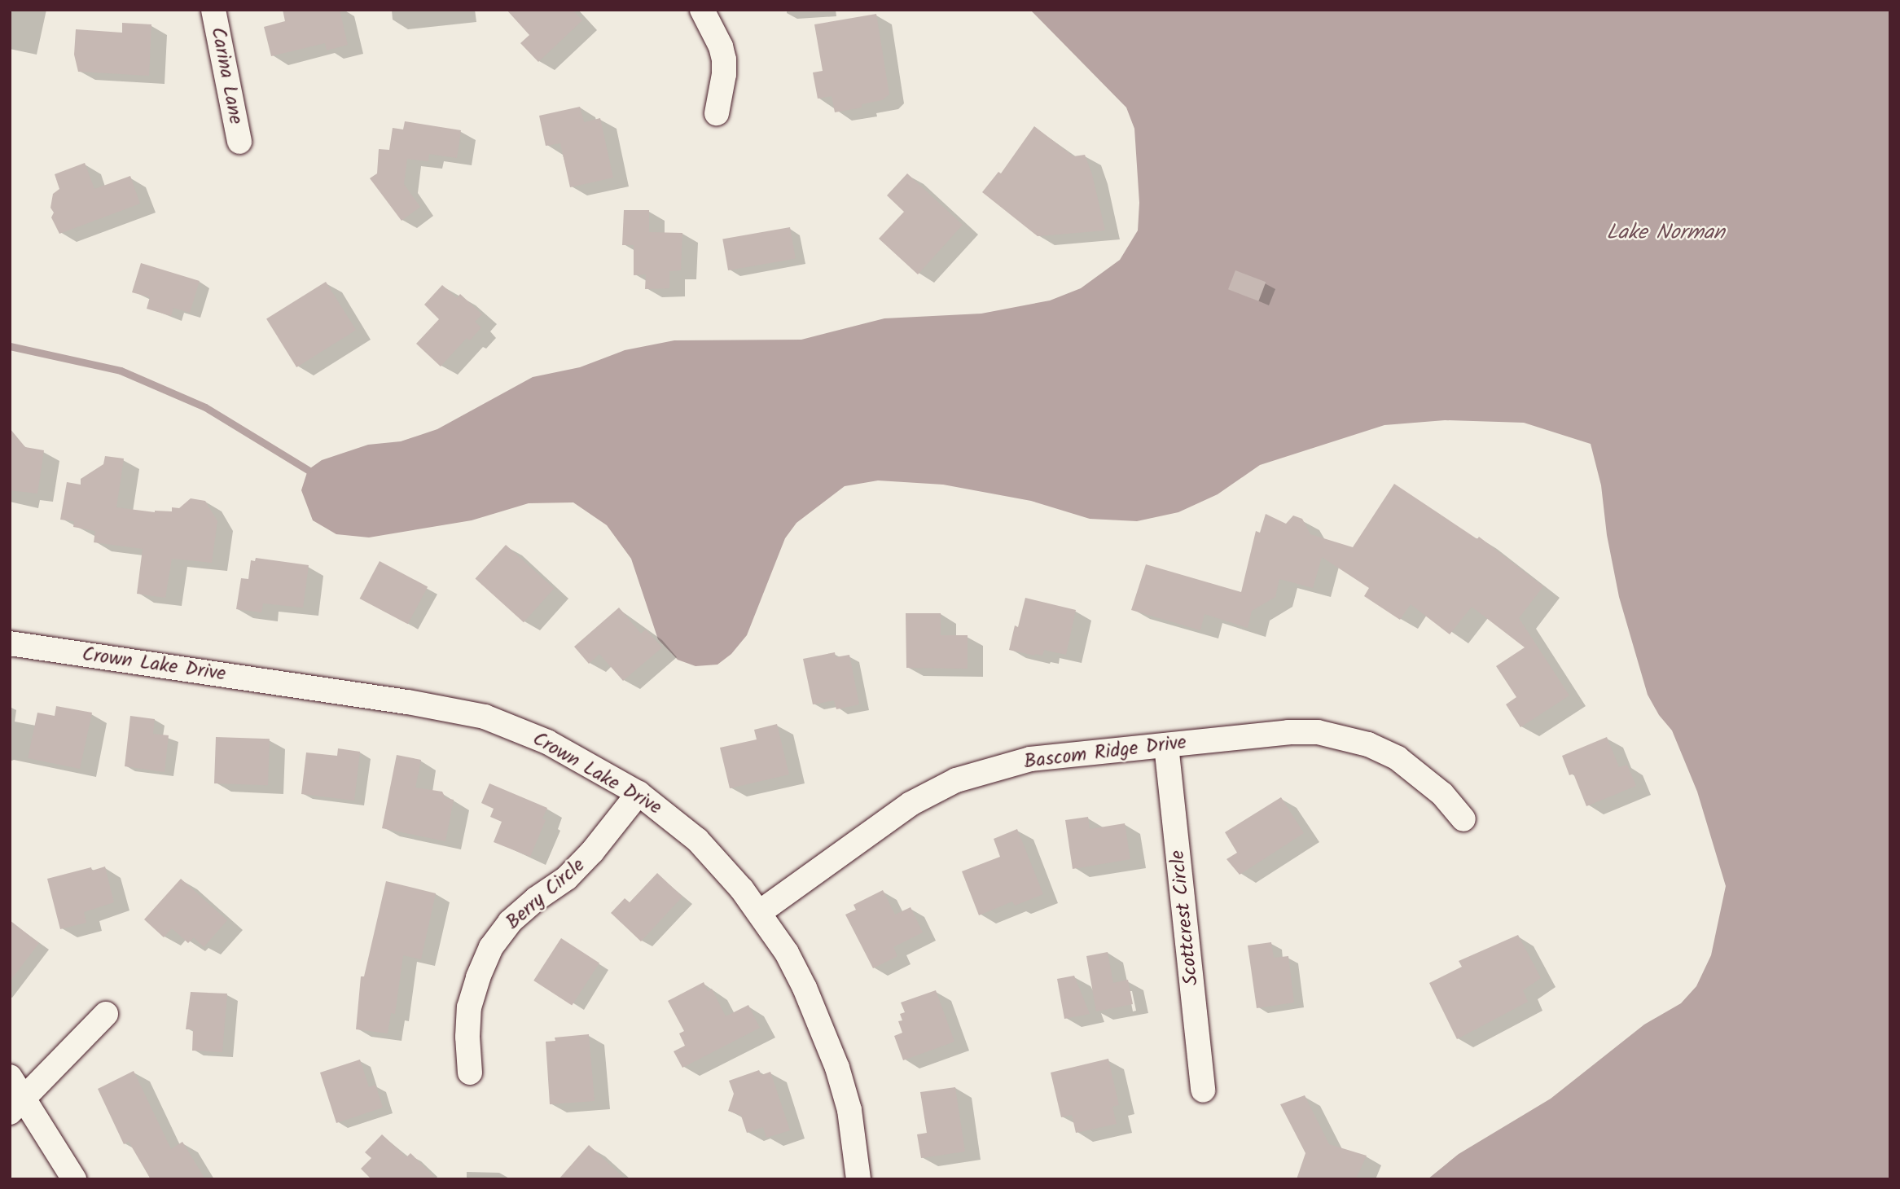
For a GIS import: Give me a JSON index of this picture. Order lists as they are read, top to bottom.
{
  "streets": {
    "street": [
      "Carina Lane",
      "Crown Lake Drive",
      "Bascom Ridge Drive",
      "Berry Circle",
      "Scottcrest Circle"
    ]
  },
  "crossings": [
    ["Crown Lake Drive", "Bascom Ridge Drive"],
    ["Crown Lake Drive", "Berry Circle"],
    ["Bascom Ridge Drive", "Scottcrest Circle"]
  ],
  "water": ["Lake Norman"]
}
